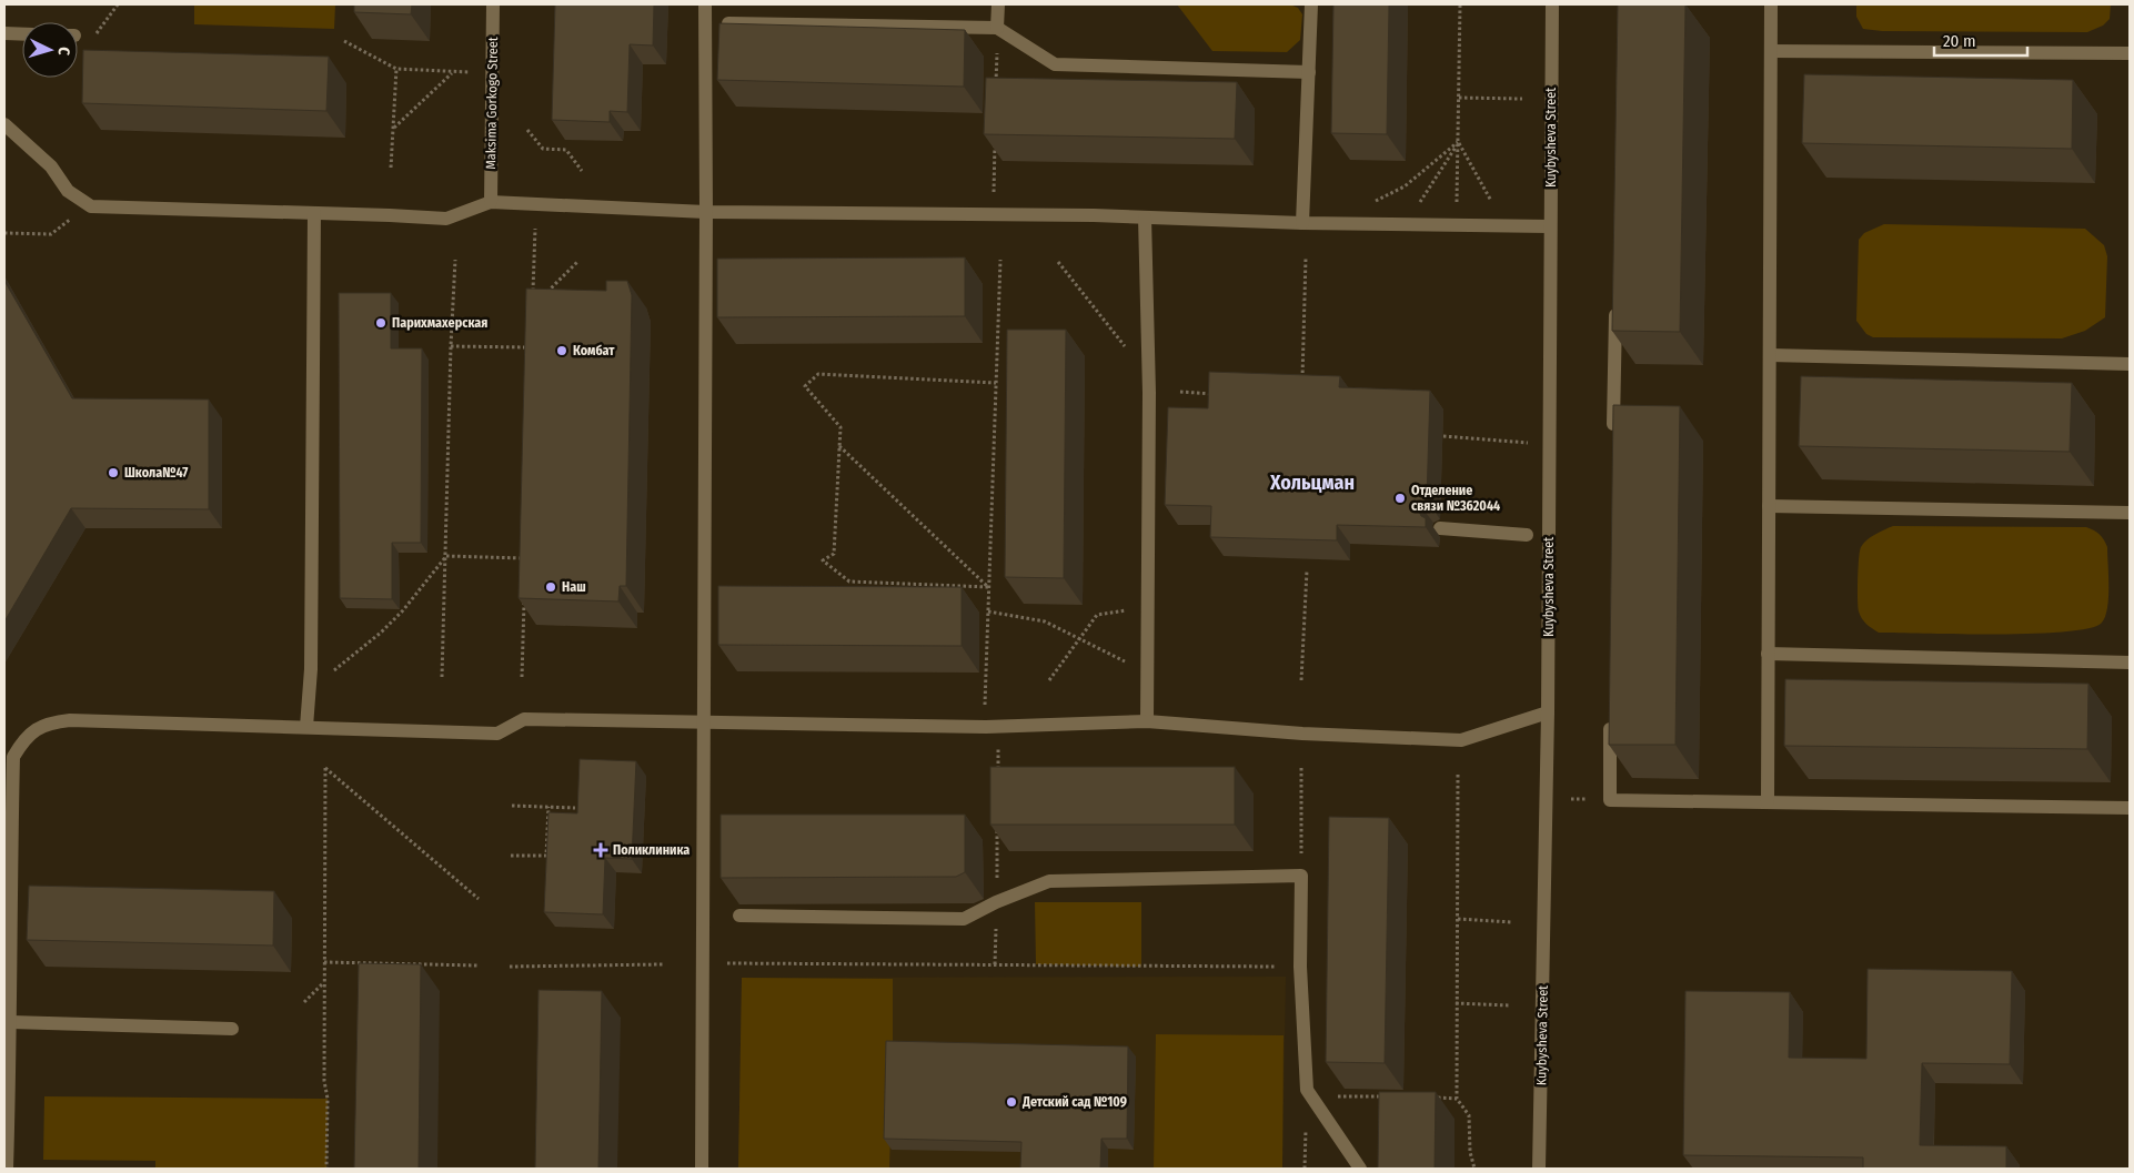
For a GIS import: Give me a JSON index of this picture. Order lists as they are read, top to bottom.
{
  "streets": {
    "street": ["Maksima Gorkogo Street", "Kuybysheva Street"]
  },
  "districts": ["Хольцман"],
  "places": {
    "other": [
      "Парихмахерская",
      "Комбат",
      "Школа№47",
      "Отделение связи №362044",
      "Наш",
      "Детский сад №109"
    ],
    "health": ["Поликлиника"]
  },
  "scale_bar": "20 m",
  "north": "right"
}
